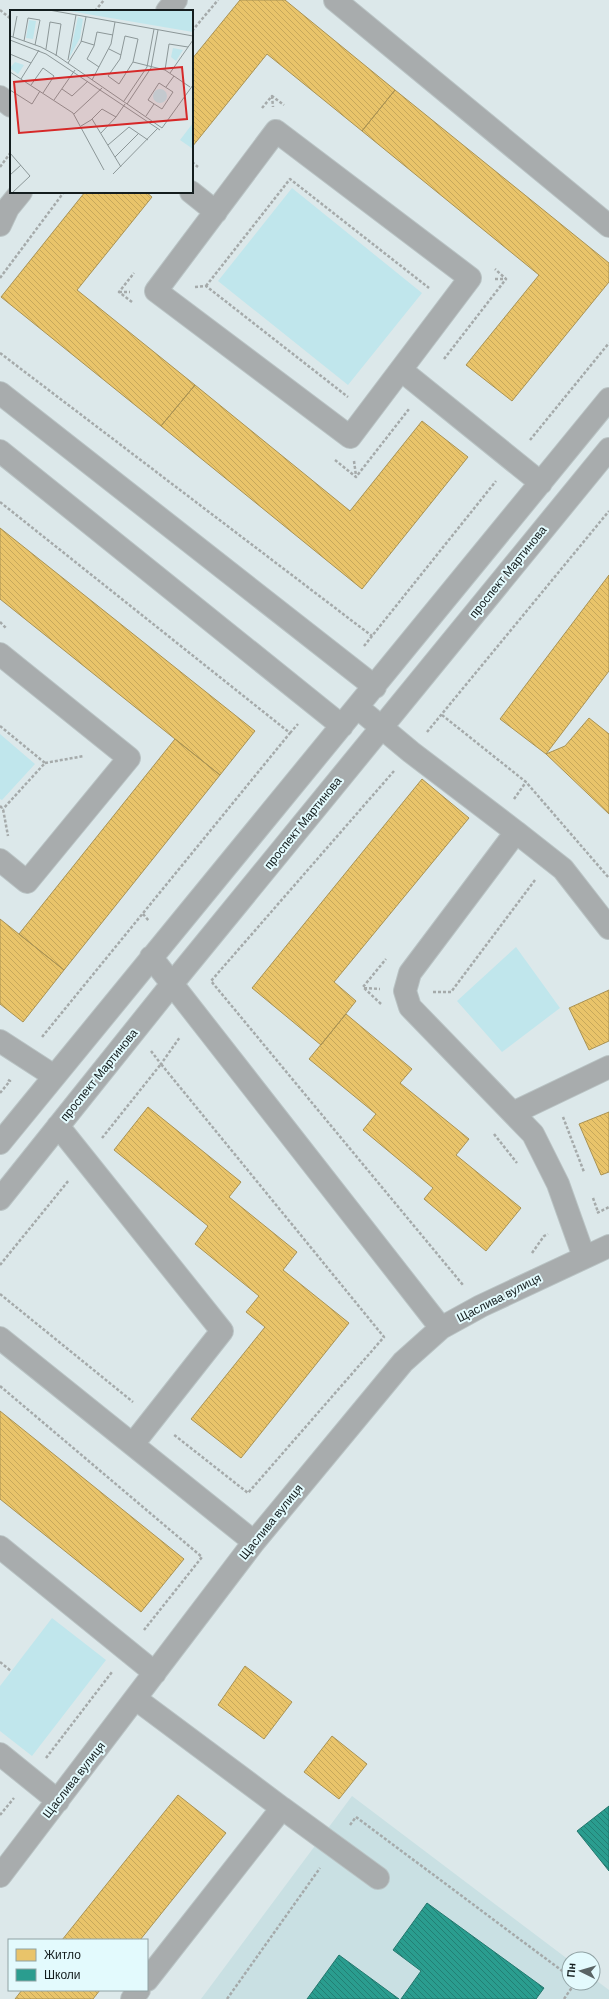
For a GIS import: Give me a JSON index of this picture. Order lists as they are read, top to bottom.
{
  "streets": {
    "street": ["проспект Мартинова", "Щаслива вулиця"]
  },
  "legend": ["Житло", "Школи"],
  "north": "left"
}
